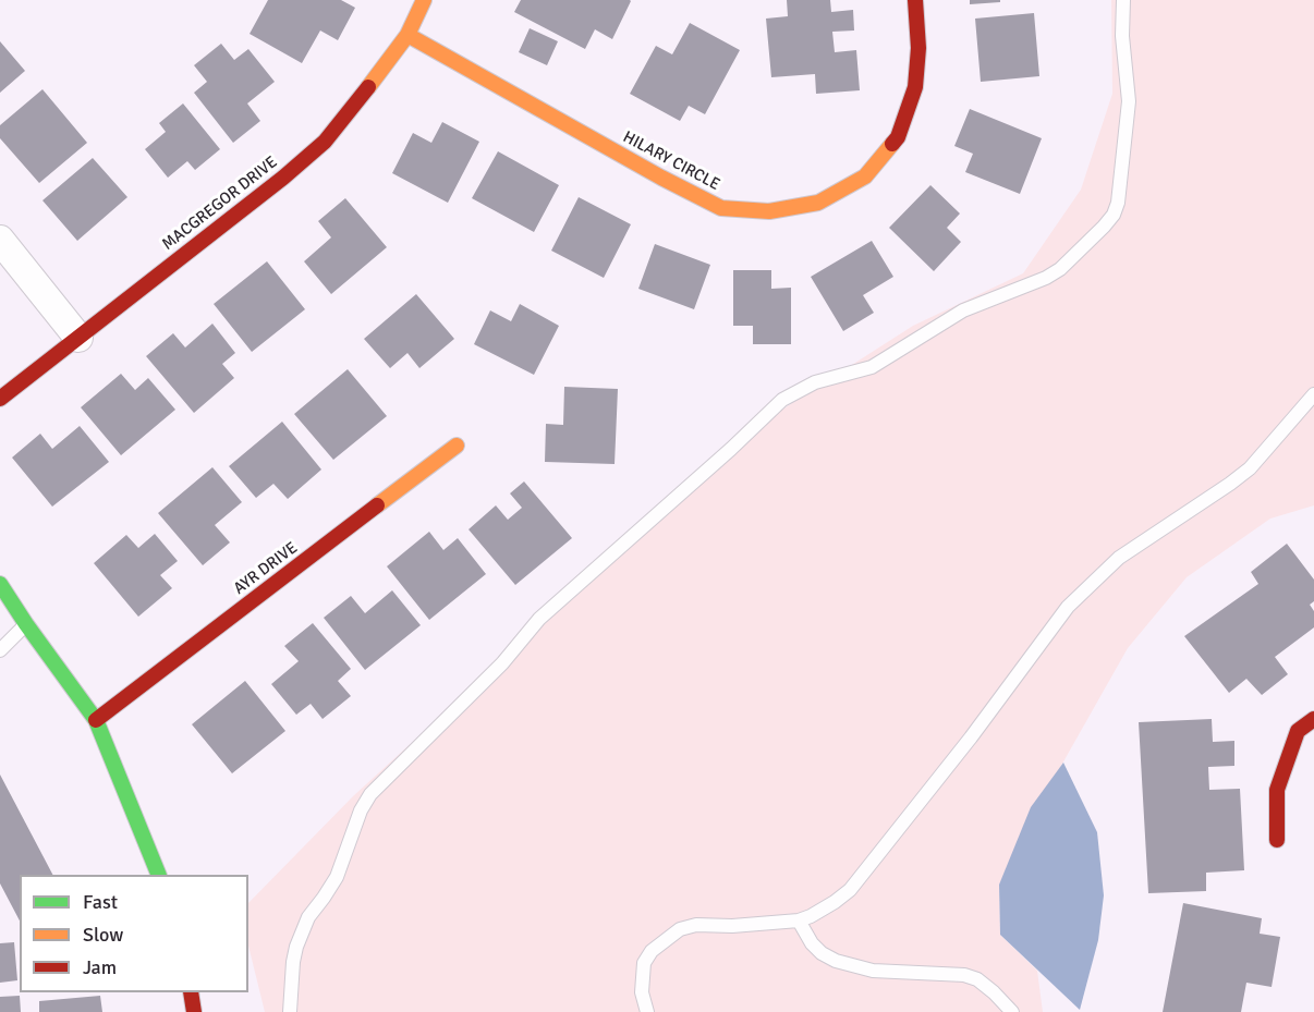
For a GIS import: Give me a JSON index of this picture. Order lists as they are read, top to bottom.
{
  "streets": {
    "street": ["HILARY CIRCLE", "MACGREGOR DRIVE", "AYR DRIVE"]
  },
  "crossings": [
    ["HILARY CIRCLE", "MACGREGOR DRIVE"]
  ],
  "legend": ["Fast", "Slow", "Jam"]
}
